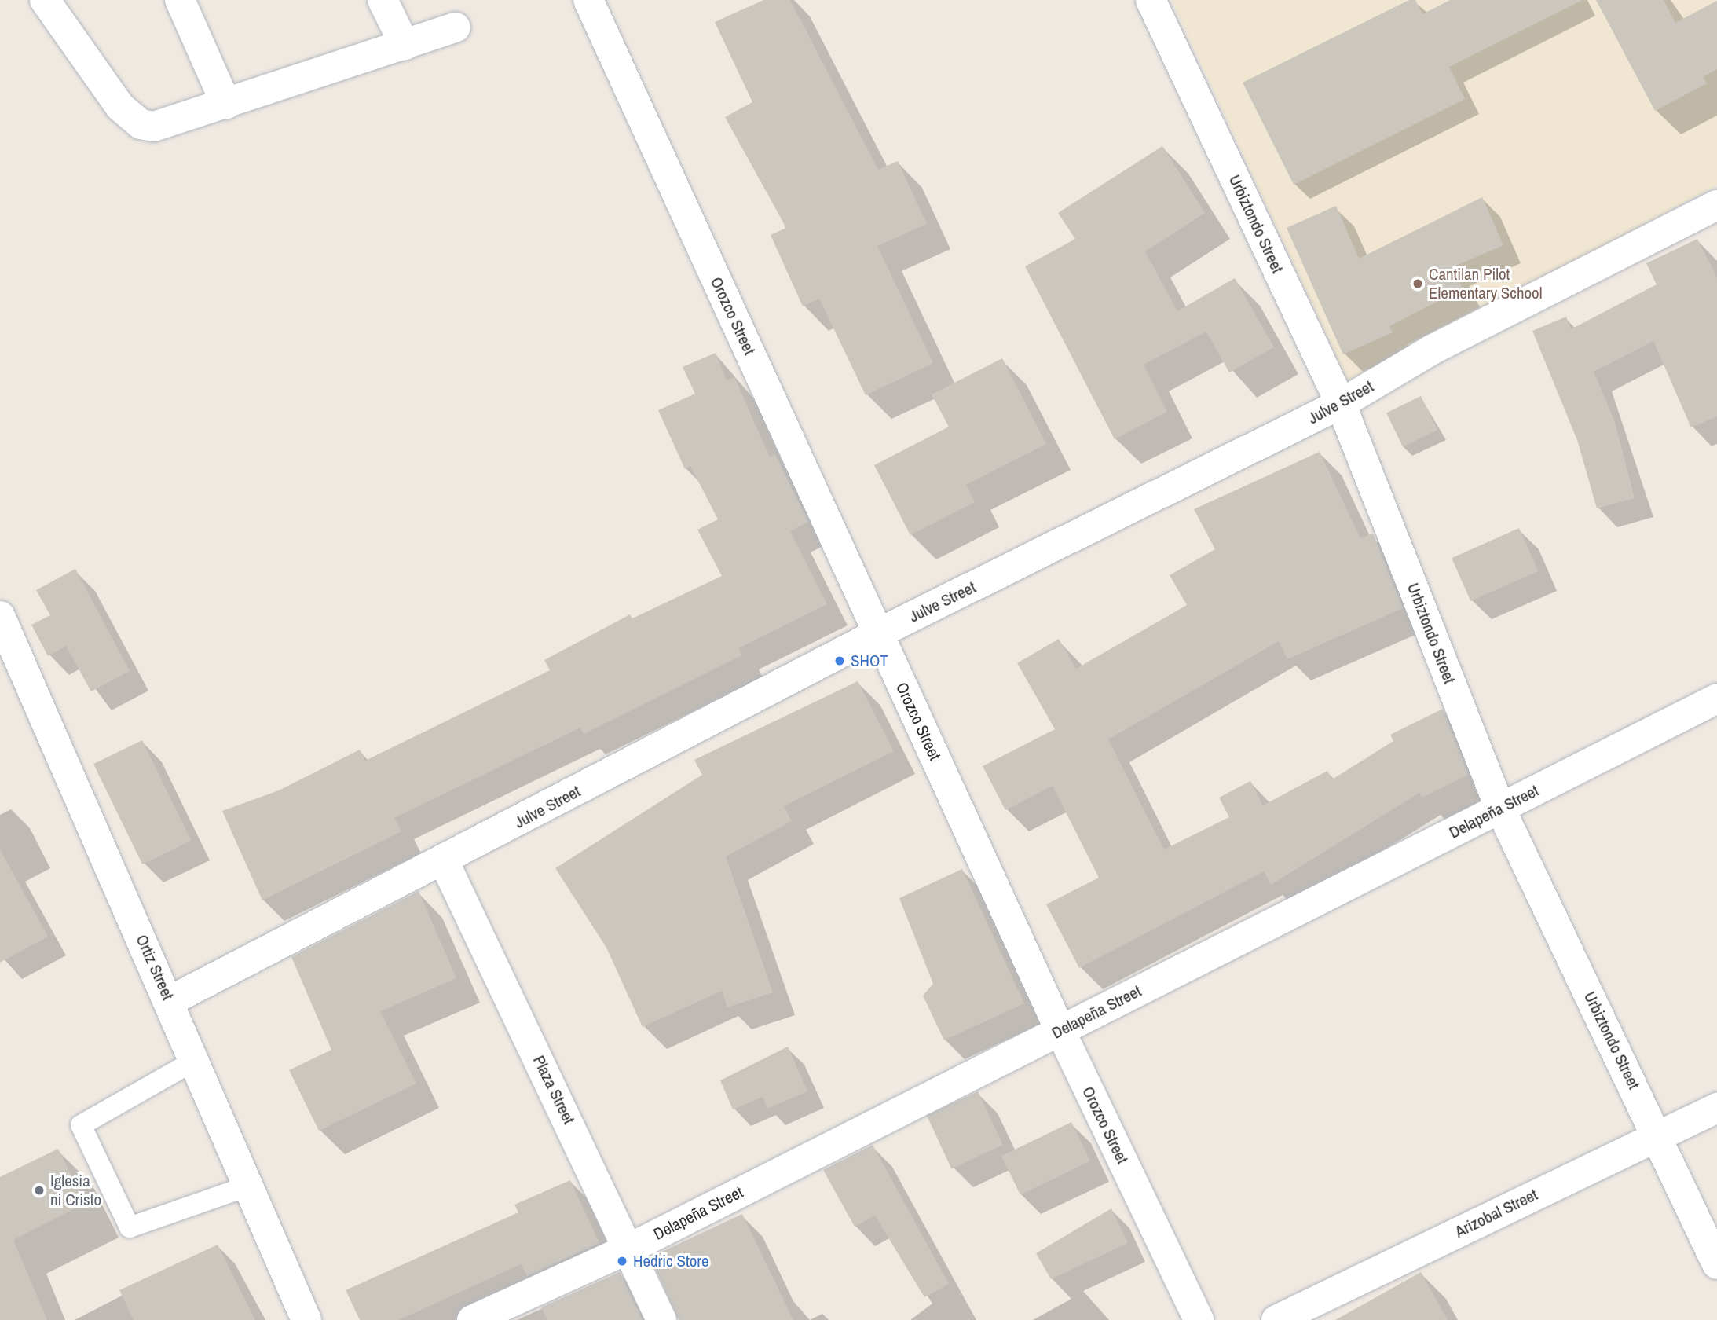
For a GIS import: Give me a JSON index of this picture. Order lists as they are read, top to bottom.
{
  "streets": {
    "street": [
      "Urbiztondo Street",
      "Orozco Street",
      "Julve Street",
      "Delapeña Street",
      "Ortiz Street",
      "Plaza Street",
      "Arizobal Street"
    ]
  },
  "crossings": [
    ["Urbiztondo Street", "Julve Street"],
    ["Urbiztondo Street", "Delapeña Street"],
    ["Urbiztondo Street", "Arizobal Street"],
    ["Orozco Street", "Julve Street"],
    ["Orozco Street", "Delapeña Street"],
    ["Julve Street", "Ortiz Street"],
    ["Julve Street", "Plaza Street"],
    ["Delapeña Street", "Plaza Street"]
  ],
  "places": [
    "Cantilan Pilot Elementary School",
    "SHOT",
    "Iglesia ni Cristo",
    "Hedric Store"
  ]
}
